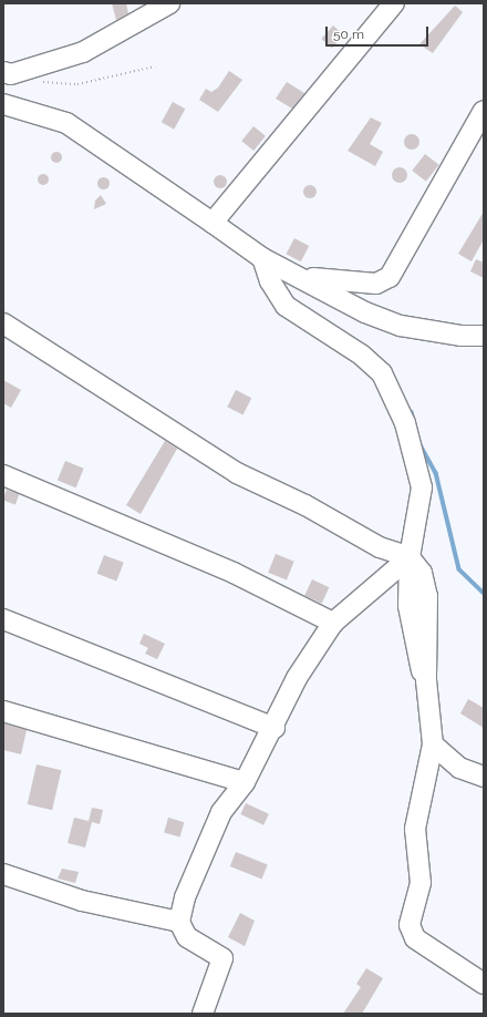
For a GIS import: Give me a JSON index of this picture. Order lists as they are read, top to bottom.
{
  "scale_bar": "50 m"
}
